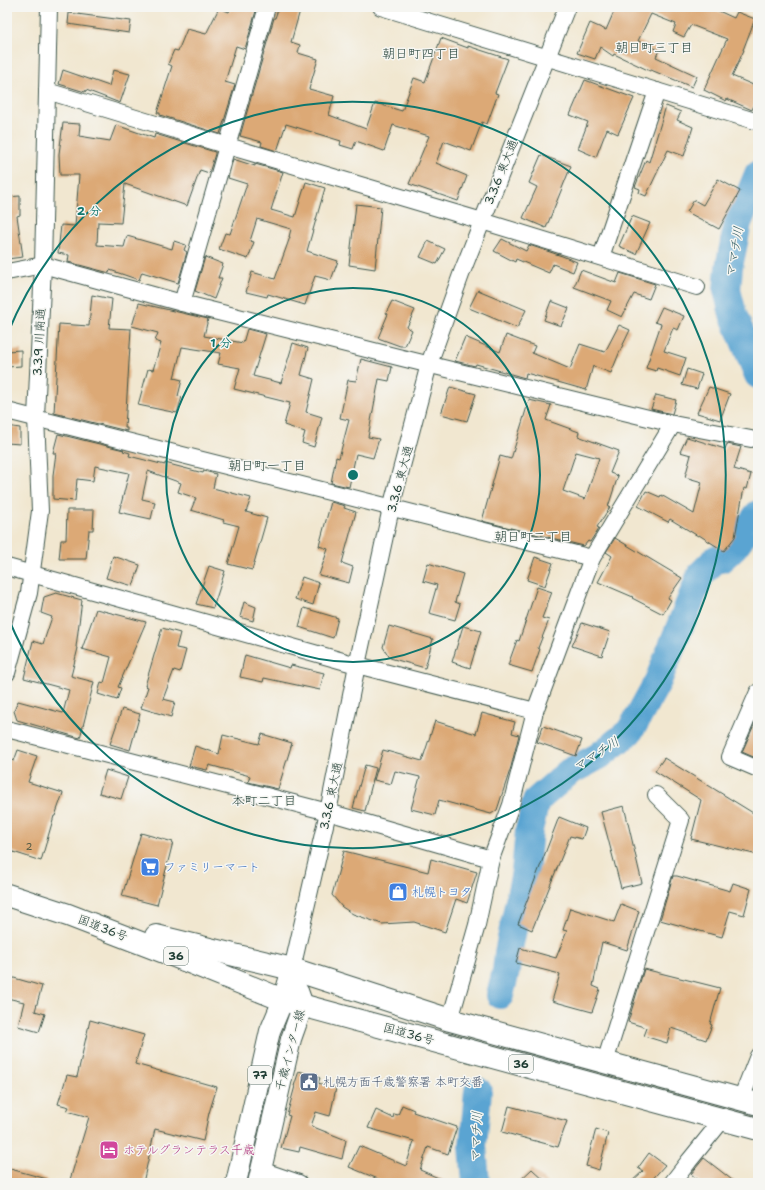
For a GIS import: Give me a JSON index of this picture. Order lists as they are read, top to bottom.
{
  "streets": {
    "highway": ["国道36号", "36"],
    "main road": ["千歳インター線", "77"],
    "street": ["3.3.6 東大通", "3.3.9 川南通"]
  },
  "crossings": [
    ["3.3.6 東大通", "国道36号"],
    ["3.3.6 東大通", "千歳インター線"],
    ["国道36号", "千歳インター線"]
  ],
  "districts": [
    "朝日町三丁目",
    "朝日町四丁目",
    "朝日町一丁目",
    "朝日町二丁目",
    "本町二丁目"
  ],
  "water": ["ママチ川"],
  "places": {
    "supermarket": ["ファミリーマート"],
    "shop": ["札幌トヨタ"],
    "public building": ["札幌方面千歳警察署 本町交番"],
    "hotel": ["ホテルグランテラス千歳"]
  },
  "house_numbers": ["2"],
  "rings": ["2 分", "1 分"]
}
